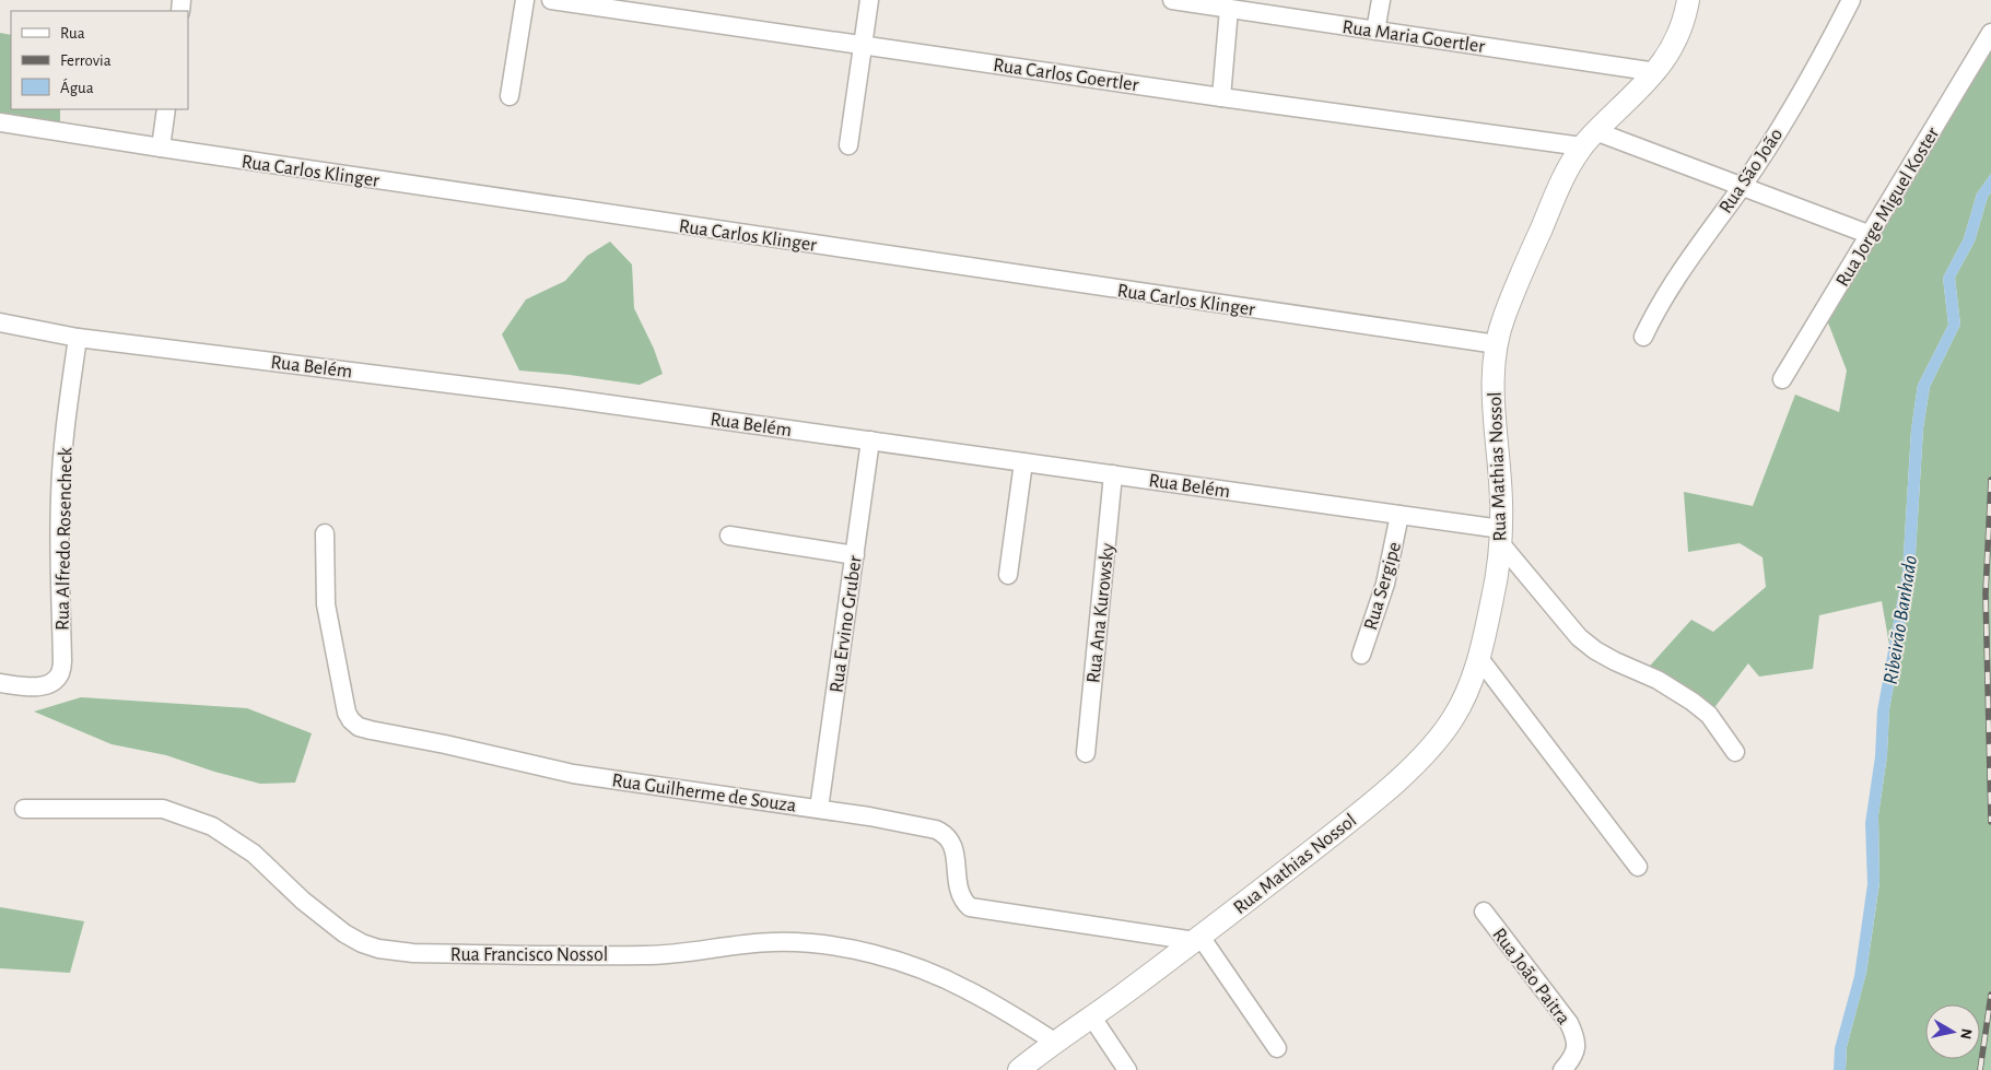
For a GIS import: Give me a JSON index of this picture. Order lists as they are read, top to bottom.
{
  "streets": {
    "street": [
      "Rua Maria Goertler",
      "Rua Carlos Goertler",
      "Rua Carlos Klinger",
      "Rua São João",
      "Rua Jorge Miguel Koster",
      "Rua Belém",
      "Rua Mathias Nossol",
      "Rua Alfredo Rosencheck",
      "Rua Sergipe",
      "Rua Ana Kurowsky",
      "Rua Ervino Gruber",
      "Rua Guilherme de Souza",
      "Rua Francisco Nossol",
      "Rua João Paitra"
    ]
  },
  "crossings": [
    ["Rua Maria Goertler", "Rua Mathias Nossol"],
    ["Rua Carlos Goertler", "Rua São João"],
    ["Rua Carlos Goertler", "Rua Jorge Miguel Koster"],
    ["Rua Carlos Goertler", "Rua Mathias Nossol"],
    ["Rua Carlos Klinger", "Rua Mathias Nossol"],
    ["Rua Belém", "Rua Mathias Nossol"],
    ["Rua Belém", "Rua Alfredo Rosencheck"],
    ["Rua Belém", "Rua Sergipe"],
    ["Rua Belém", "Rua Ana Kurowsky"],
    ["Rua Belém", "Rua Ervino Gruber"],
    ["Rua Mathias Nossol", "Rua Guilherme de Souza"],
    ["Rua Mathias Nossol", "Rua Francisco Nossol"],
    ["Rua Ervino Gruber", "Rua Guilherme de Souza"]
  ],
  "water": ["Ribeirão Banhado"],
  "legend": ["Rua", "Ferrovia", "Água"],
  "north": "right"
}
